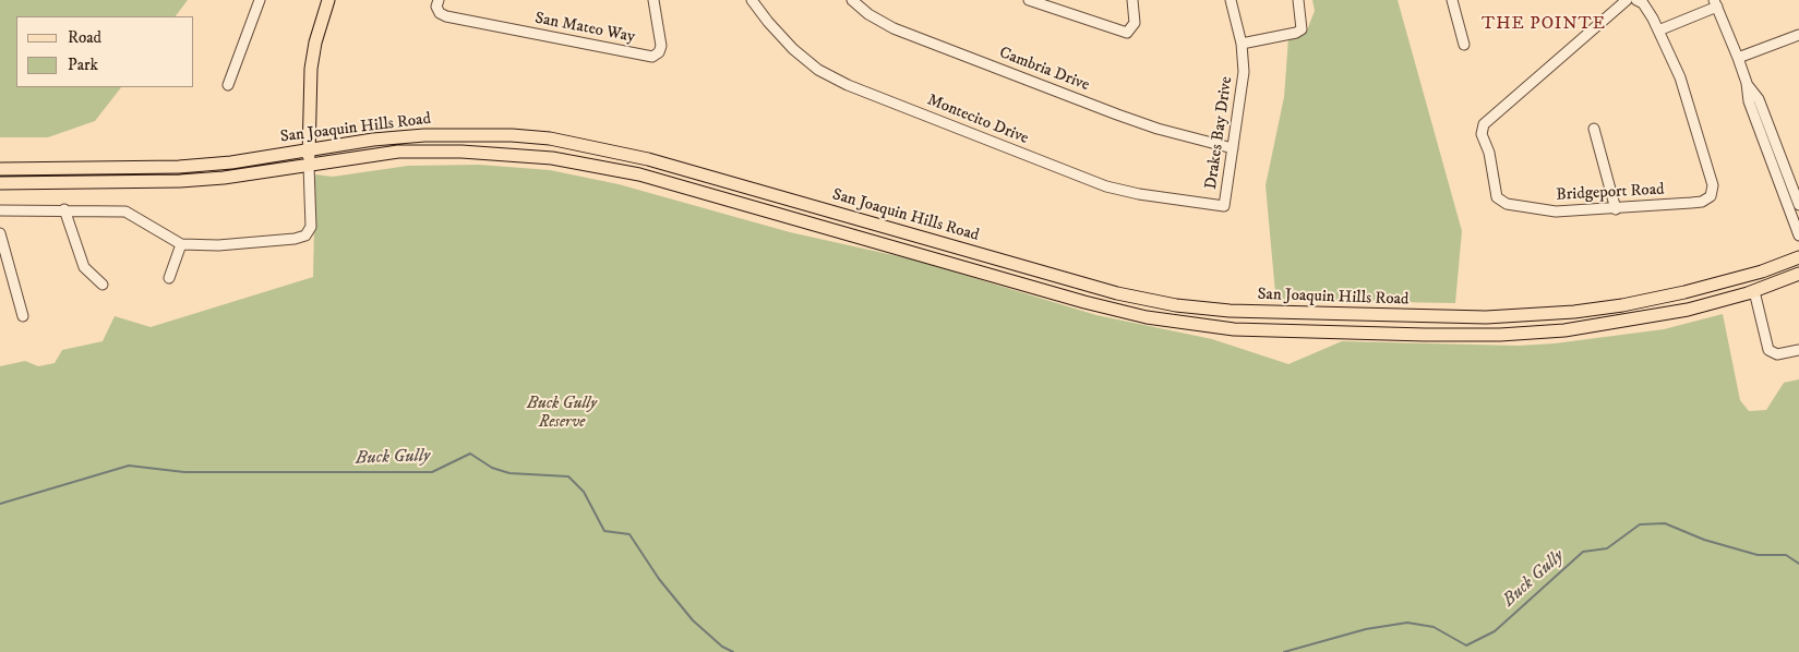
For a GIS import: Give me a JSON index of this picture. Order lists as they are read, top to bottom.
{
  "streets": {
    "main road": ["San Joaquin Hills Road"],
    "street": [
      "San Mateo Way",
      "Cambria Drive",
      "Montecito Drive",
      "Drakes Bay Drive",
      "Bridgeport Road"
    ]
  },
  "crossings": [
    ["Cambria Drive", "Drakes Bay Drive"],
    ["Montecito Drive", "Drakes Bay Drive"]
  ],
  "districts": ["THE POINTE"],
  "water": ["Buck Gully"],
  "parks": ["Buck Gully Reserve"],
  "legend": ["Road", "Park"]
}
